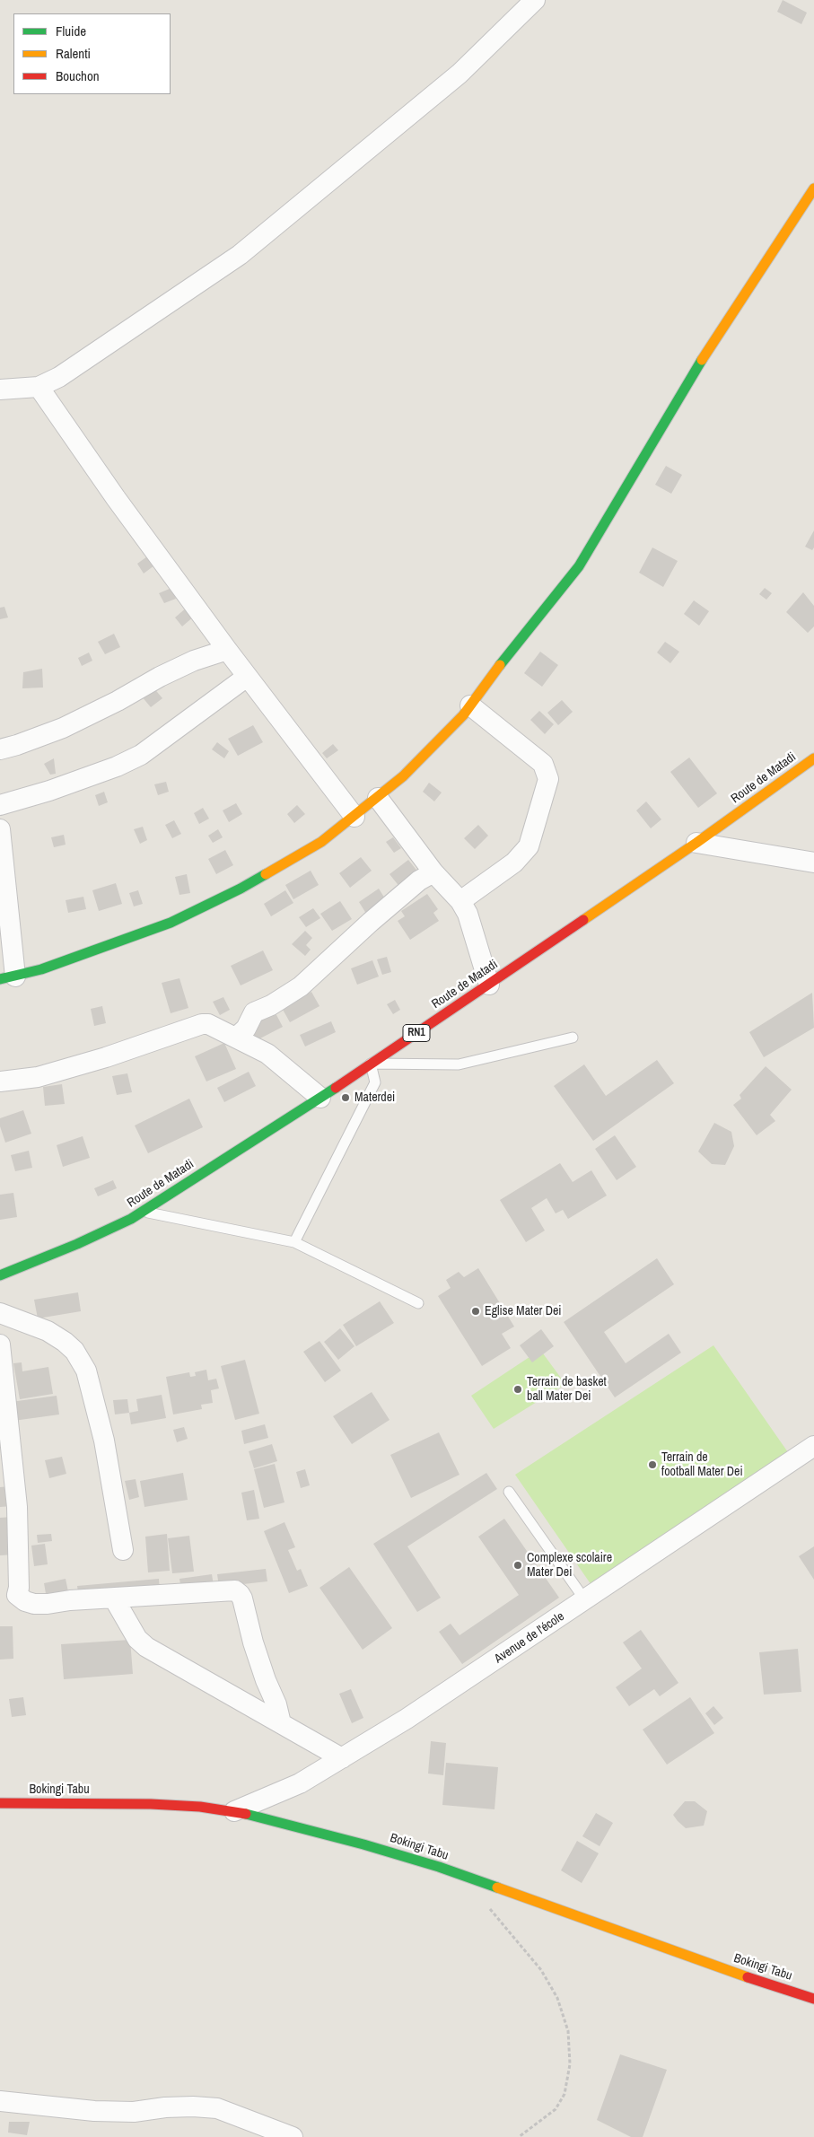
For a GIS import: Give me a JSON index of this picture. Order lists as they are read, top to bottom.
{
  "streets": {
    "main road": ["Route de Matadi", "RN1", "Bokingi Tabu"],
    "street": ["Avenue de l'école"]
  },
  "crossings": [
    ["Avenue de l'école", "Bokingi Tabu"]
  ],
  "places": [
    "Materdei",
    "Eglise Mater Dei",
    "Terrain de basket ball Mater Dei",
    "Terrain de football Mater Dei",
    "Complexe scolaire Mater Dei"
  ],
  "legend": ["Fluide", "Ralenti", "Bouchon"]
}
